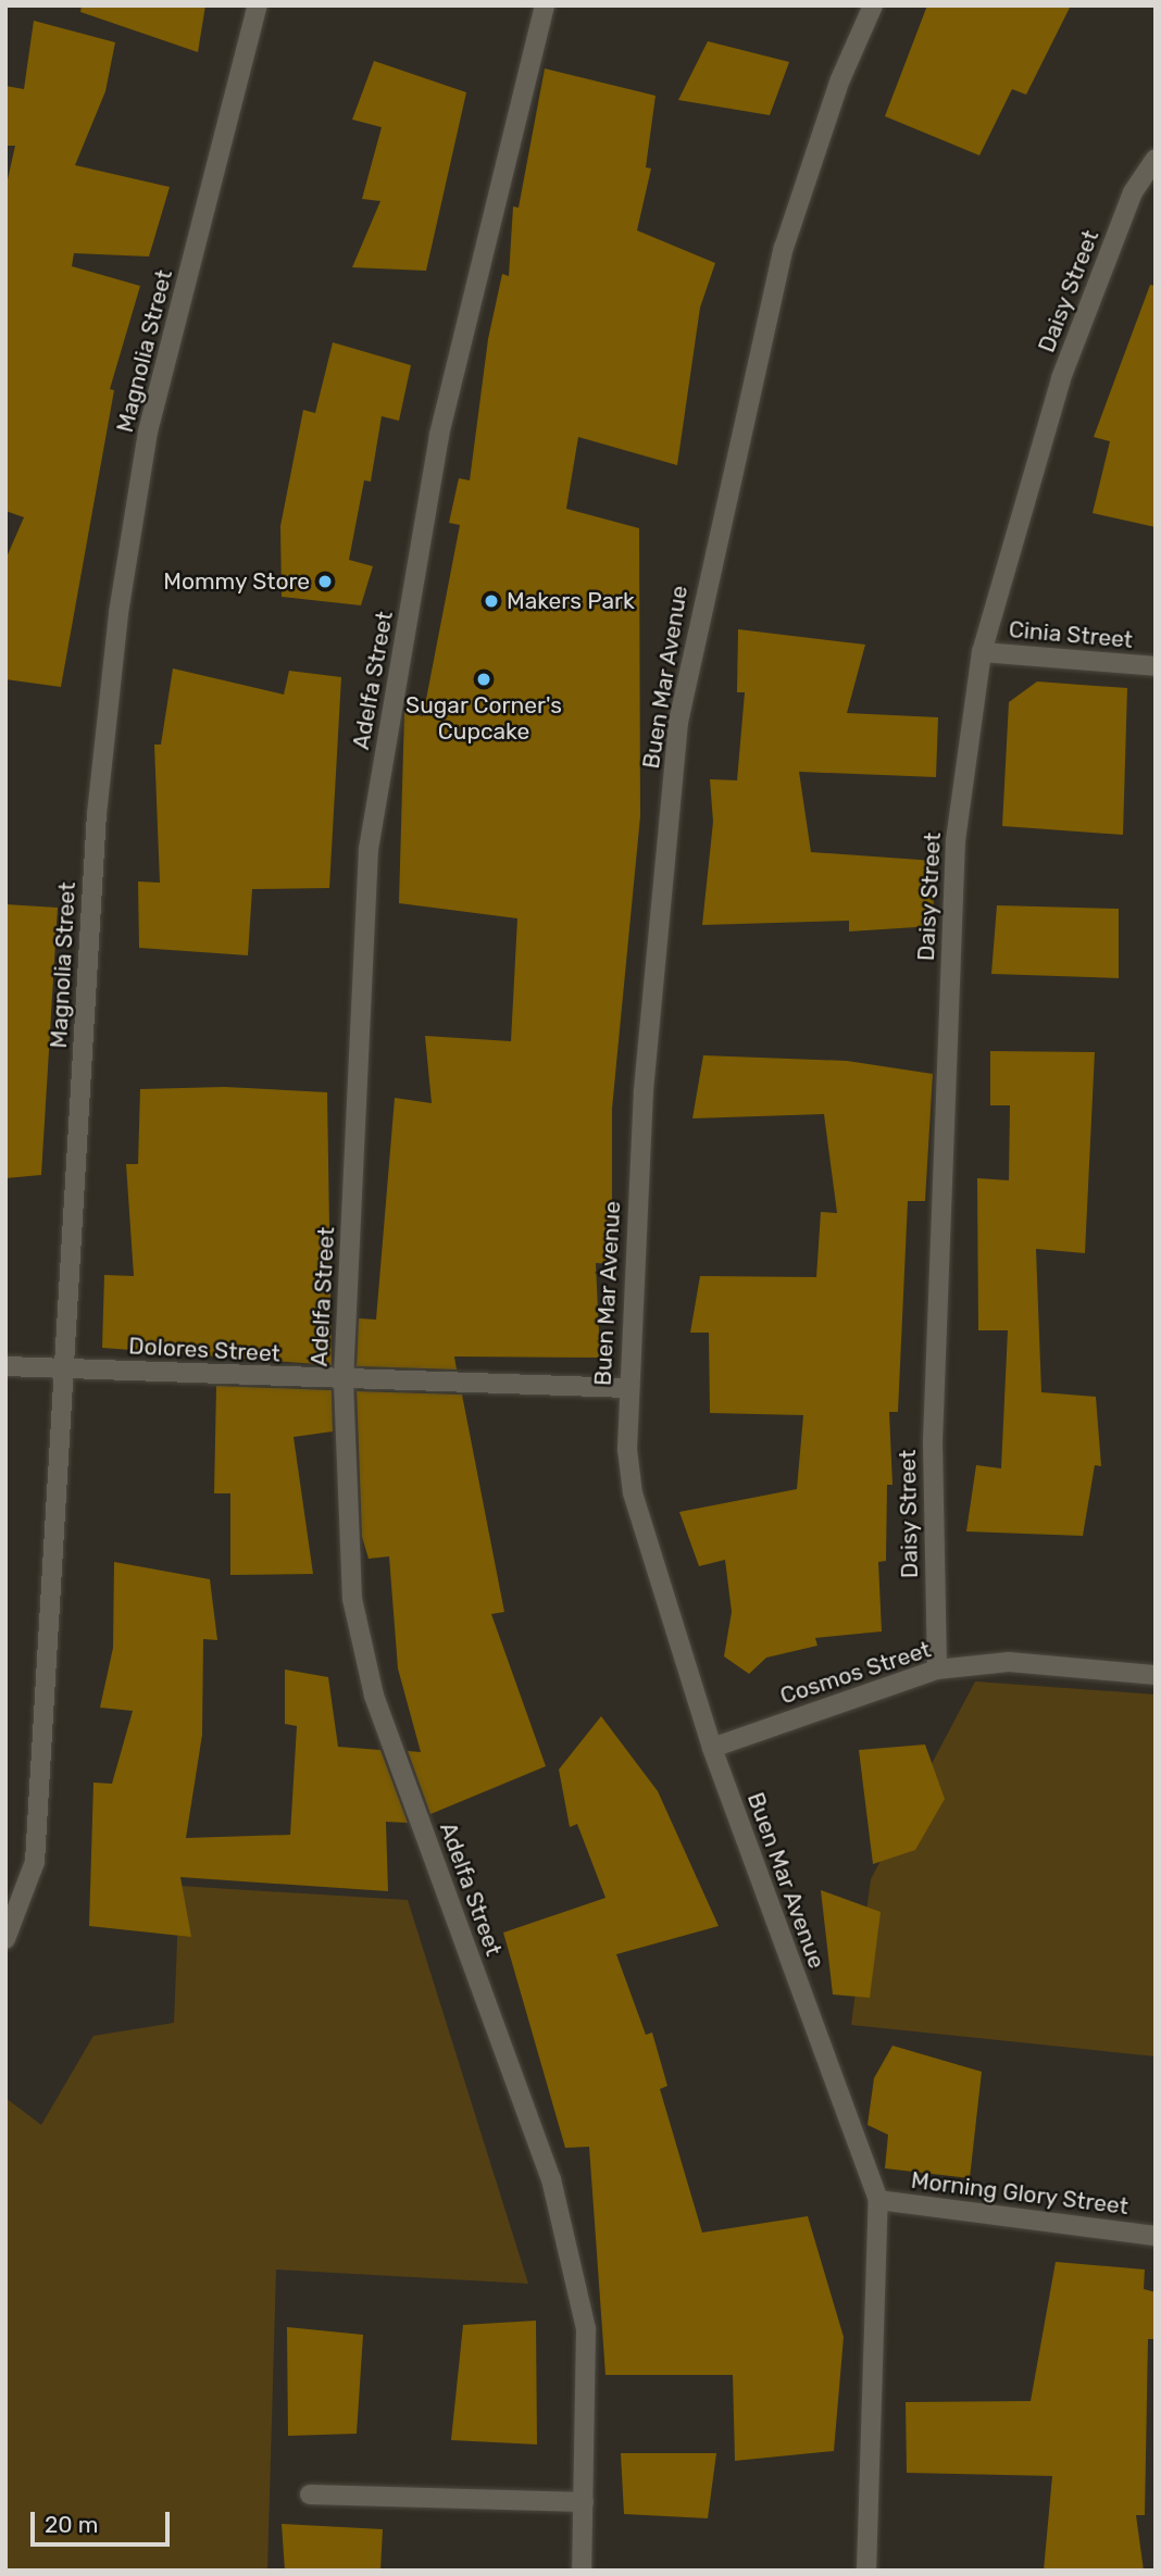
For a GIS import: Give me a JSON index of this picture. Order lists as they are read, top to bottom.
{
  "streets": {
    "street": [
      "Daisy Street",
      "Magnolia Street",
      "Cinia Street",
      "Buen Mar Avenue",
      "Adelfa Street",
      "Dolores Street",
      "Cosmos Street",
      "Morning Glory Street"
    ]
  },
  "crossings": [
    ["Daisy Street", "Cinia Street"],
    ["Daisy Street", "Cosmos Street"],
    ["Magnolia Street", "Dolores Street"],
    ["Buen Mar Avenue", "Dolores Street"],
    ["Buen Mar Avenue", "Cosmos Street"],
    ["Buen Mar Avenue", "Morning Glory Street"],
    ["Adelfa Street", "Dolores Street"]
  ],
  "places": ["Mommy Store", "Makers Park", "Sugar Corner's Cupcake"],
  "scale_bar": "20 m"
}
